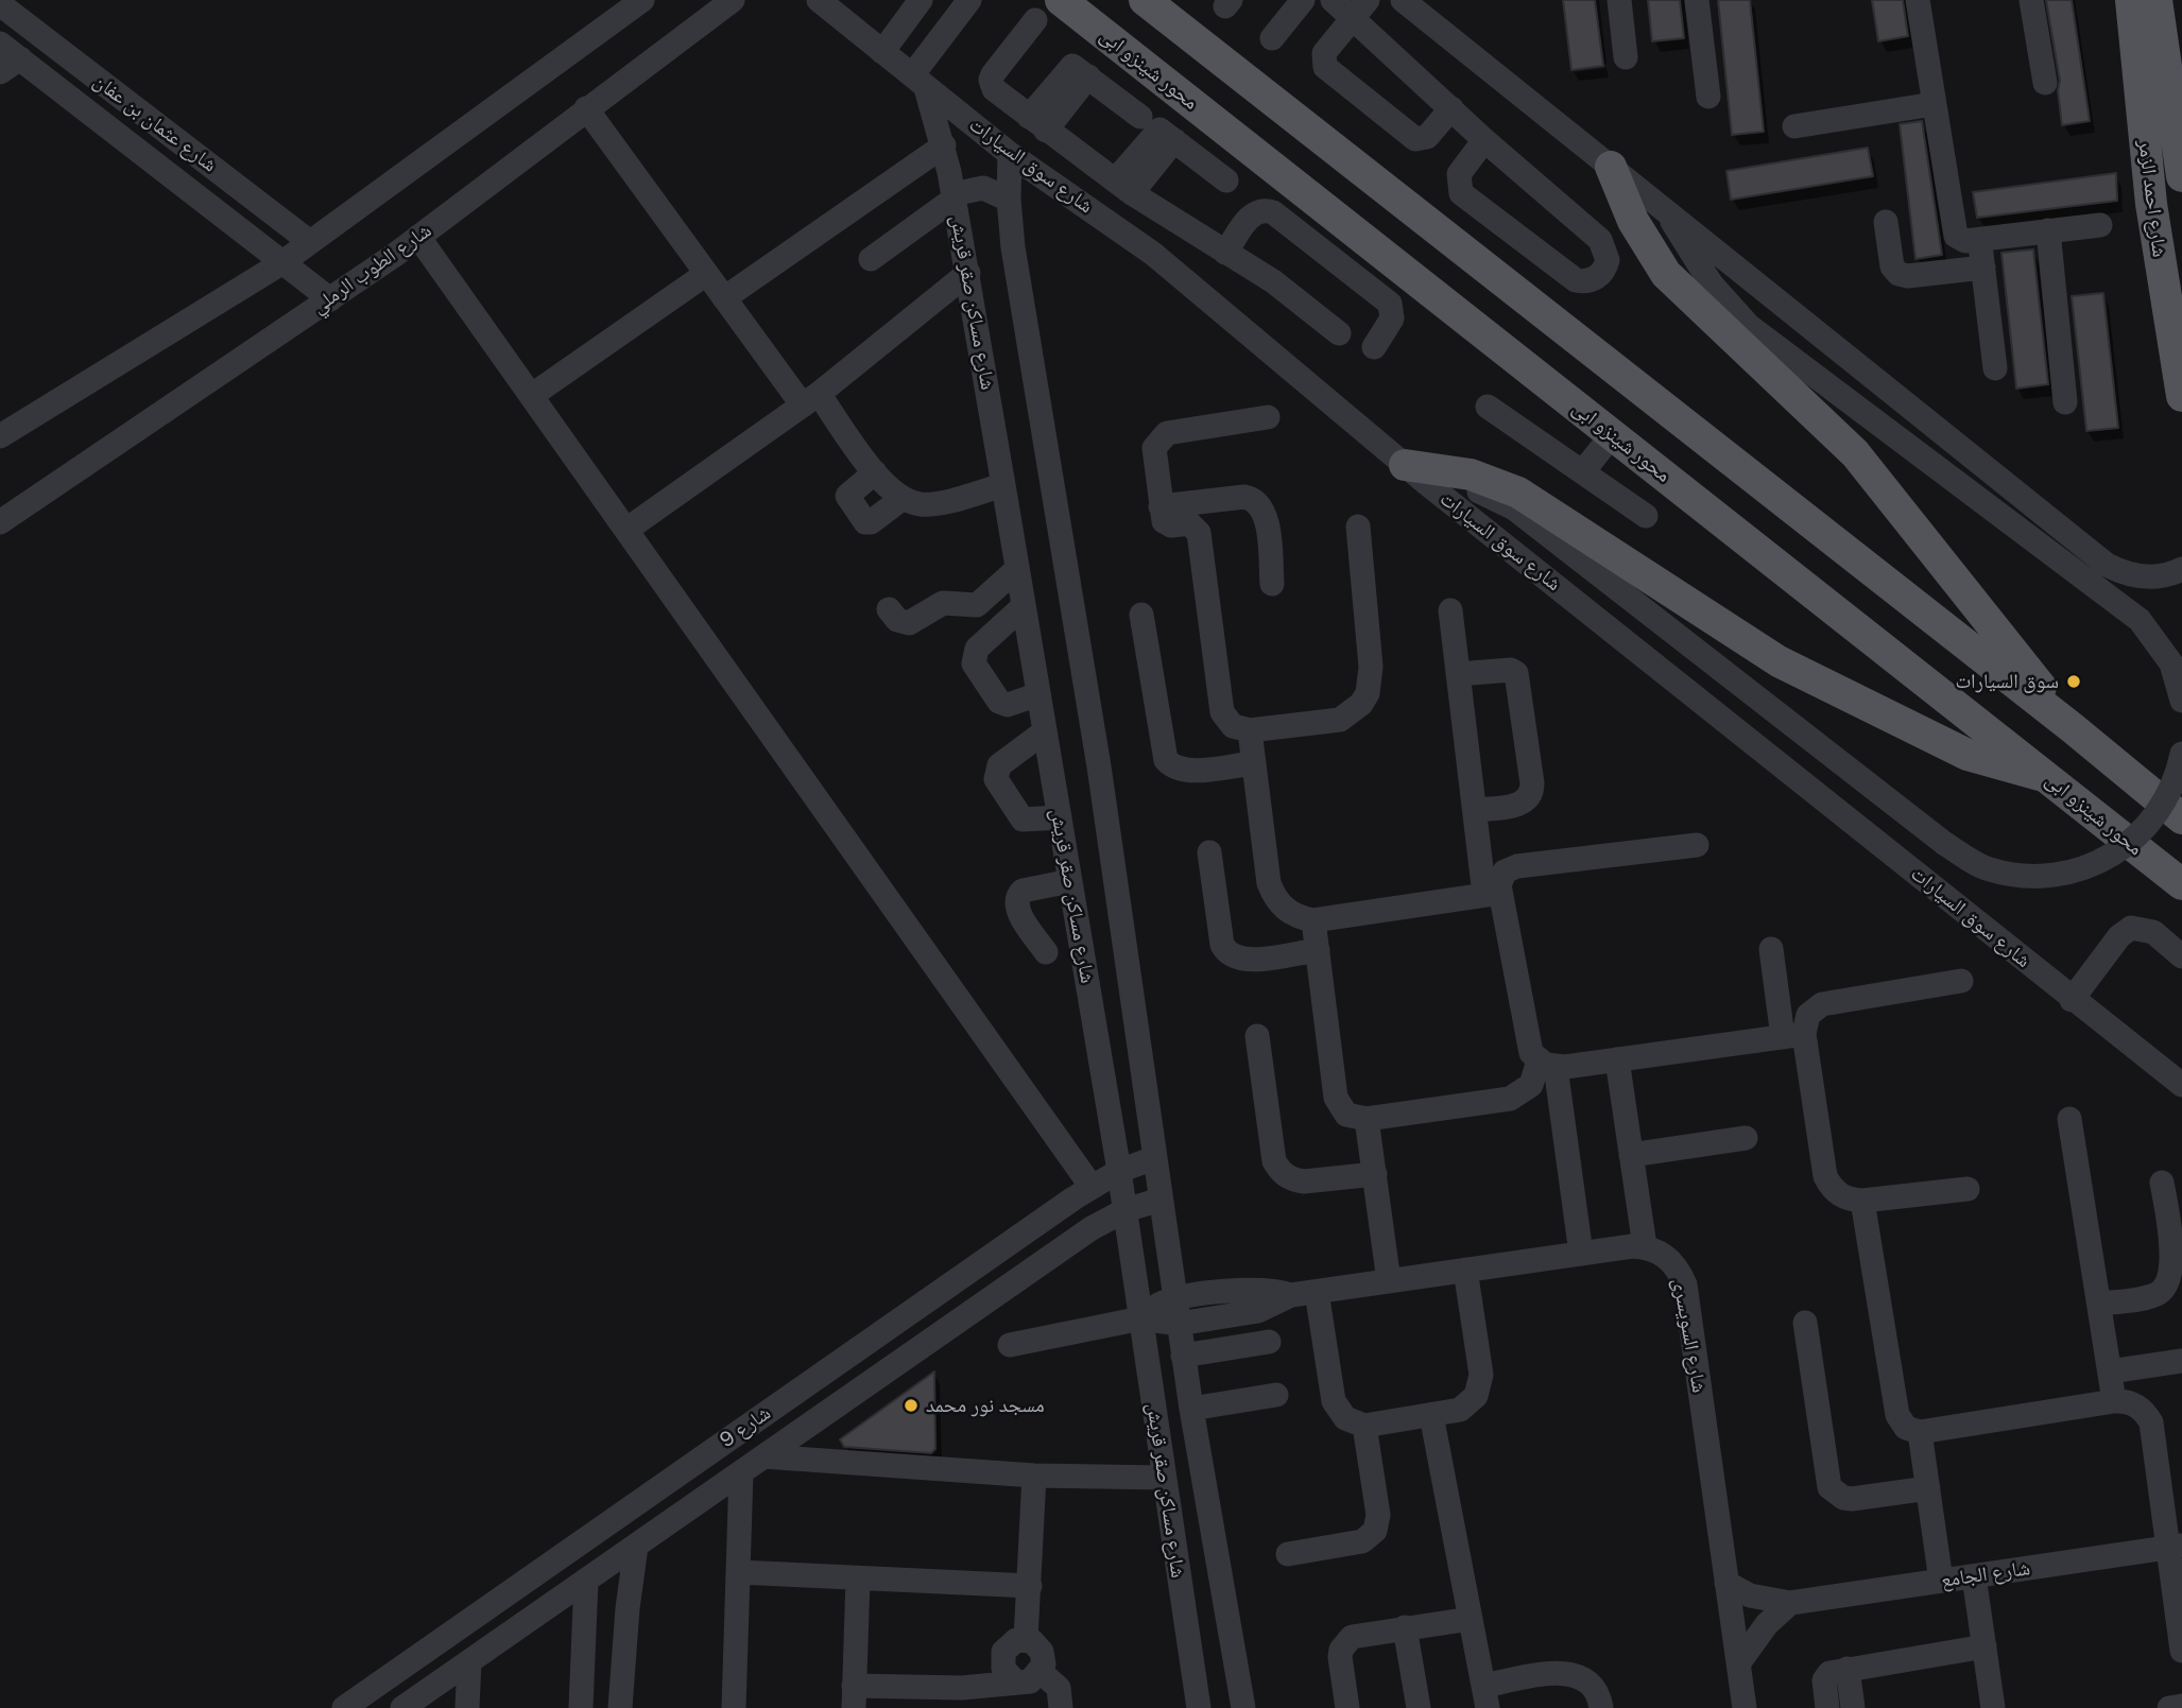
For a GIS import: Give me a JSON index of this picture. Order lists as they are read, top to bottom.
{
  "streets": {
    "main road": ["محور شينزو ابى", "شارع احمد الزمر"],
    "street": [
      "شارع عثمان بن عفان",
      "شارع سوق السيارات",
      "شارع الطوب الرملي",
      "شارع مساكن صقر قريش",
      "شارع السويسرى",
      "شارع 9",
      "شارع الجامع"
    ]
  },
  "crossings": [
    ["شارع عثمان بن عفان", "شارع الطوب الرملي"],
    ["شارع سوق السيارات", "شارع مساكن صقر قريش"],
    ["شارع مساكن صقر قريش", "شارع 9"],
    ["شارع السويسرى", "شارع الجامع"]
  ],
  "places": ["سوق السيارات", "مسجد نور محمد"]
}
